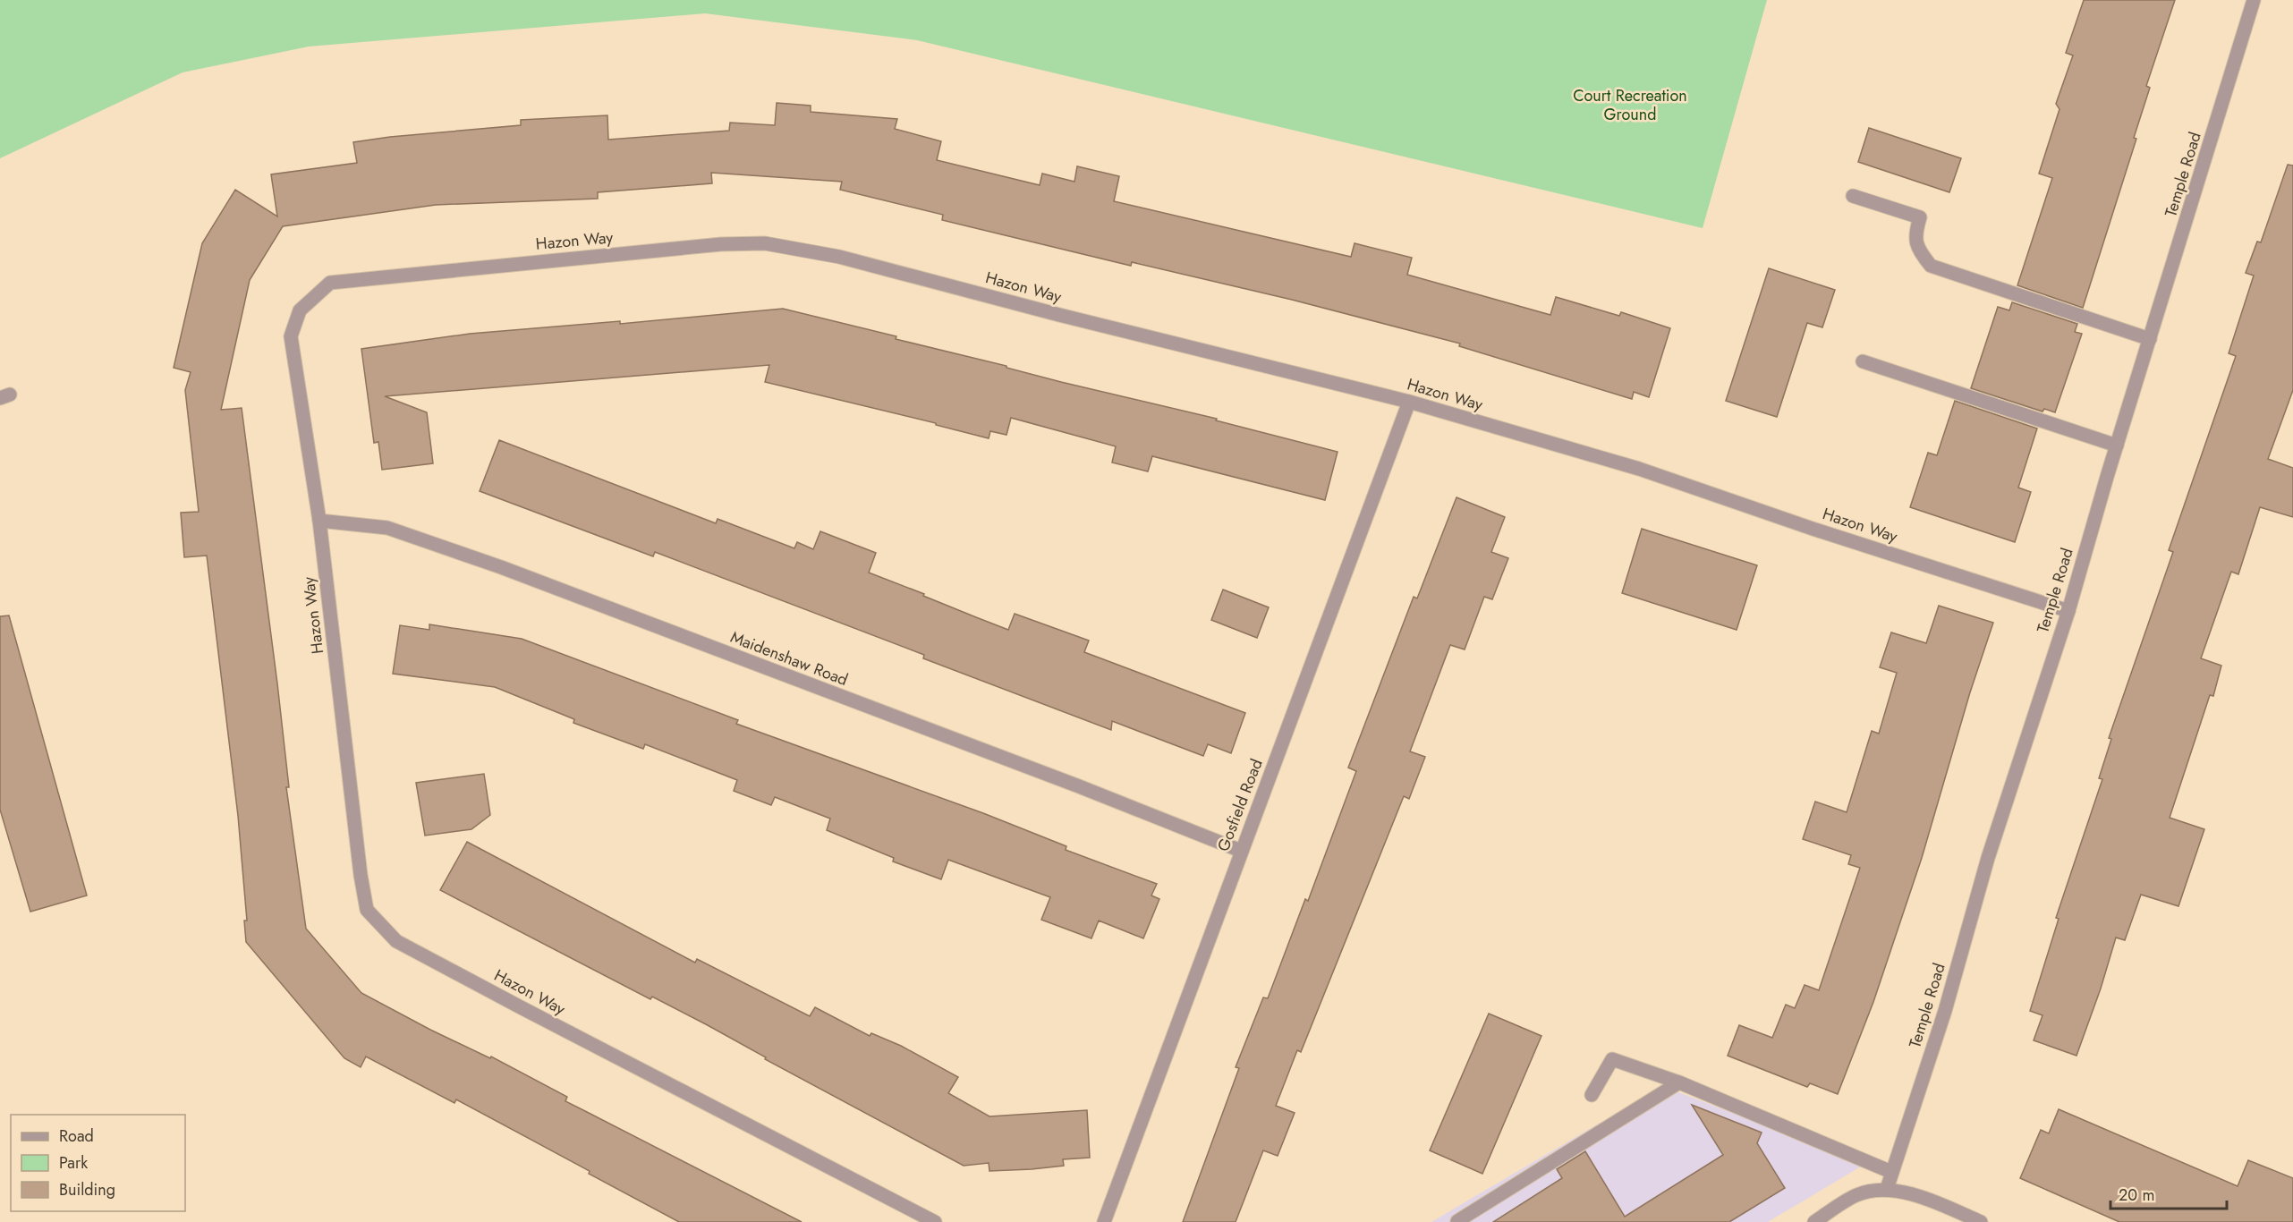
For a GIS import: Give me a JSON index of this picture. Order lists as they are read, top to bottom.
{
  "streets": {
    "street": [
      "Temple Road",
      "Hazon Way",
      "Maidenshaw Road",
      "Gosfield Road"
    ]
  },
  "crossings": [
    ["Temple Road", "Hazon Way"],
    ["Hazon Way", "Maidenshaw Road"],
    ["Hazon Way", "Gosfield Road"],
    ["Maidenshaw Road", "Gosfield Road"]
  ],
  "parks": ["Court Recreation Ground"],
  "legend": ["Road", "Park", "Building"],
  "scale_bar": "20 m"
}
